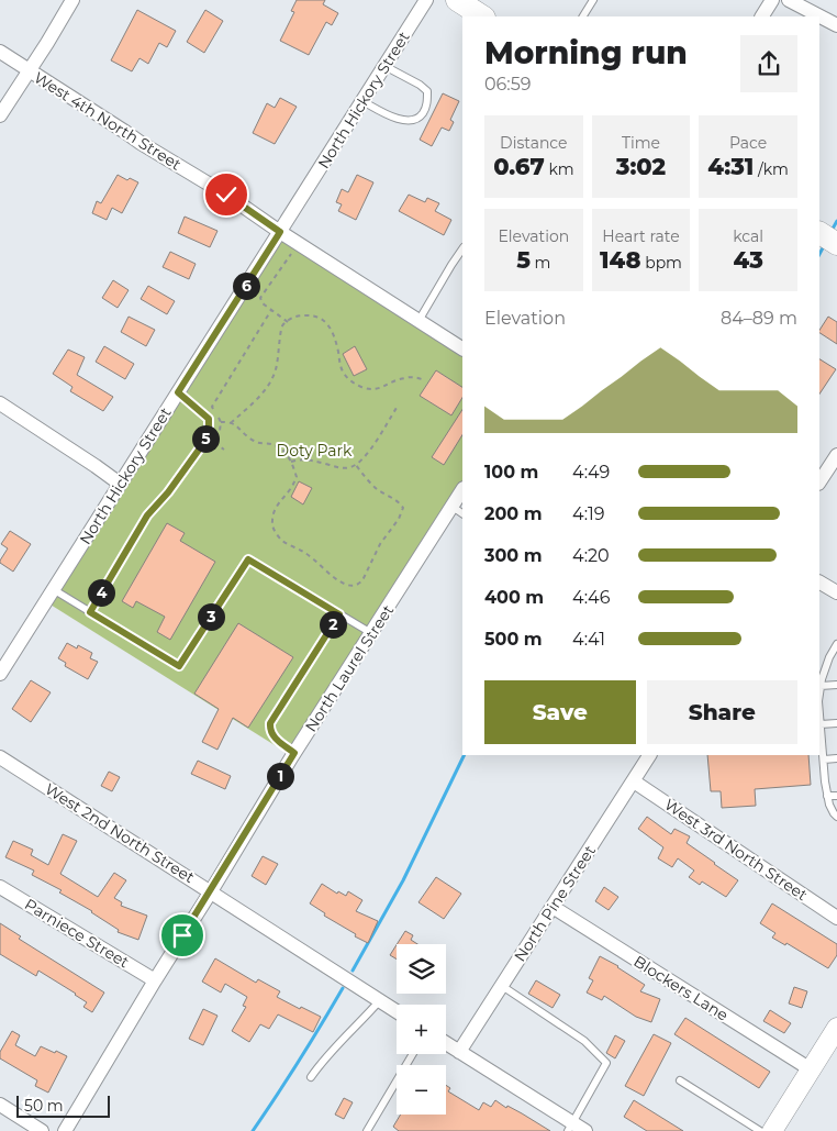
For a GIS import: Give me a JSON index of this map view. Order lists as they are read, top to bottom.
{
  "streets": {
    "street": [
      "North Hickory Street",
      "West 4th North Street",
      "North Laurel Street",
      "West 2nd North Street",
      "West 3rd North Street",
      "North Pine Street",
      "Parniece Street",
      "Blockers Lane"
    ]
  },
  "crossings": [
    ["North Hickory Street", "West 4th North Street"],
    ["North Laurel Street", "West 2nd North Street"],
    ["North Laurel Street", "Parniece Street"],
    ["West 3rd North Street", "North Pine Street"],
    ["North Pine Street", "Blockers Lane"]
  ],
  "parks": ["Doty Park"],
  "scale_bar": "50 m",
  "page": {
    "heading": ["Morning run", "06:59"],
    "stats": [
      ["Distance", "0.67 km"],
      ["Time", "3:02"],
      ["Pace", "4:31 /km"],
      ["Elevation", "5 m"],
      ["Heart rate", "148 bpm"],
      ["kcal", "43"]
    ],
    "pins": [
      "6",
      "5",
      "4",
      "3",
      "2",
      "1"
    ],
    "chart": ["Elevation", "84–89 m"],
    "list": [
      {
        "name": "100 m",
        "note": "4:49"
      },
      {
        "name": "200 m",
        "note": "4:19"
      },
      {
        "name": "300 m",
        "note": "4:20"
      },
      {
        "name": "400 m",
        "note": "4:46"
      },
      {
        "name": "500 m",
        "note": "4:41"
      }
    ],
    "buttons": ["Save", "Share"],
    "map_buttons": ["+", "−"],
    "scale": "50 m"
  }
}
